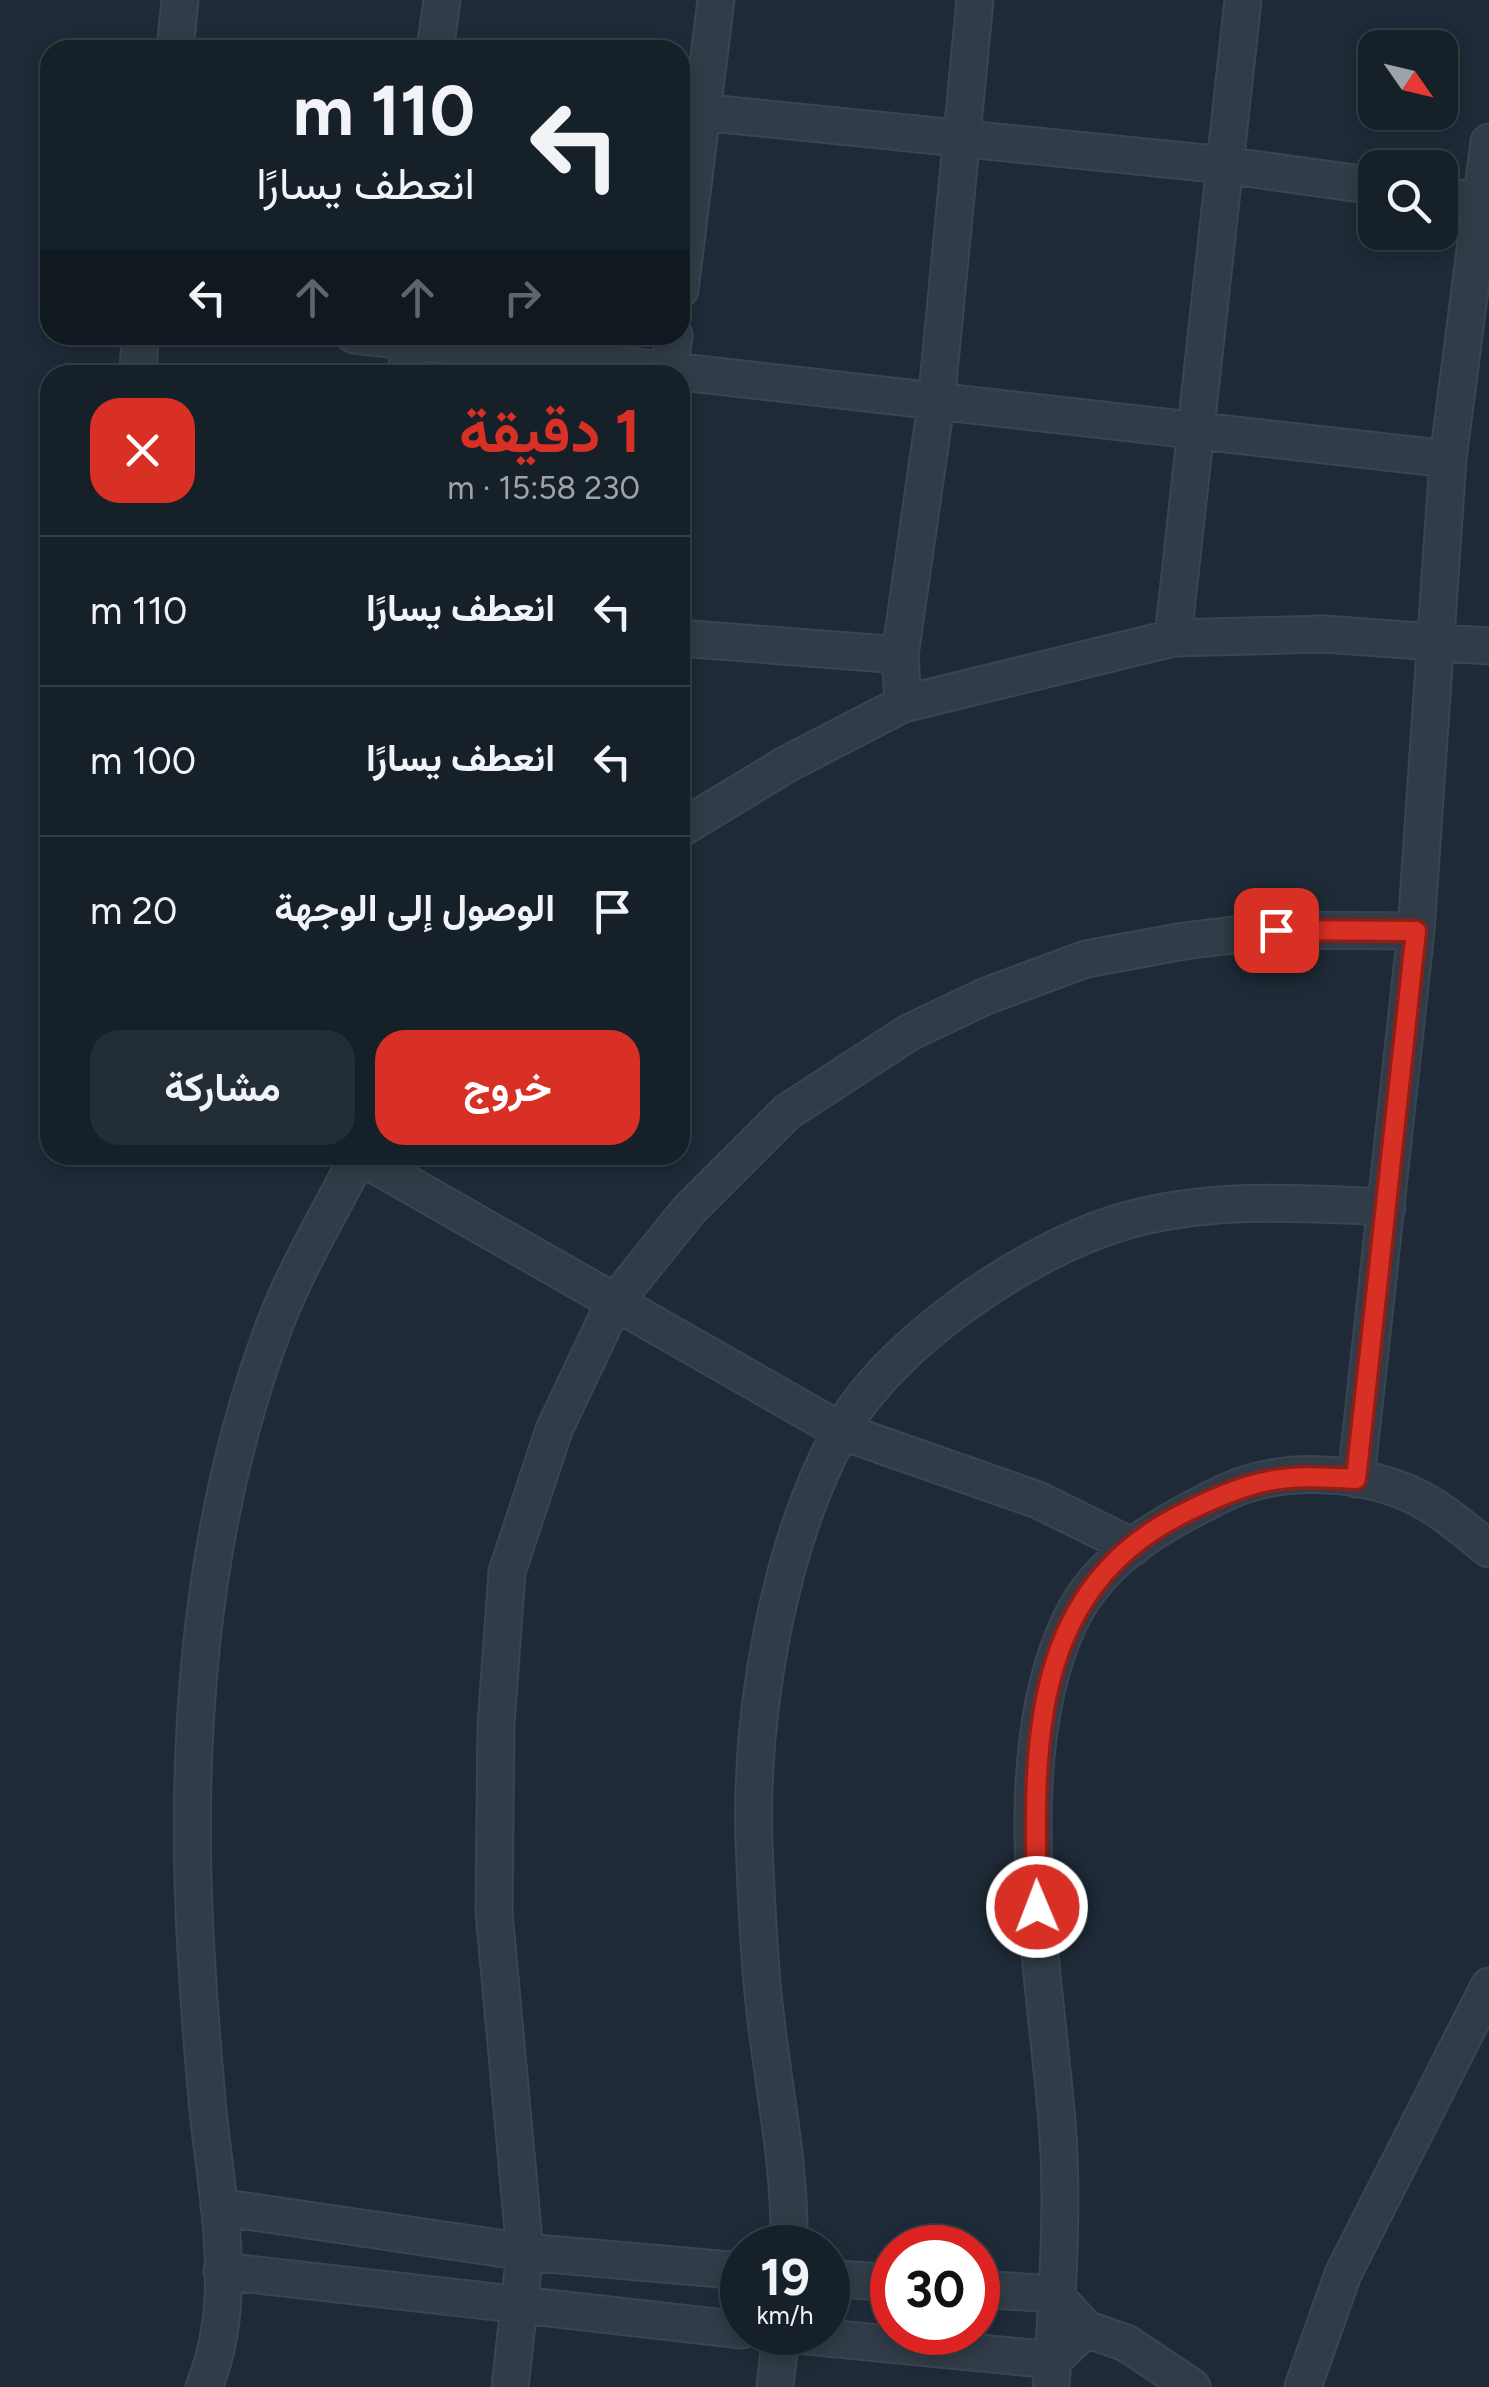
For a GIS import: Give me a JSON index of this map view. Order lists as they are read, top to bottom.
{
  "north": "bottom right",
  "page": {
    "turn": ["110 m", "انعطف يسارًا"],
    "heading": ["1 دقيقة", "230 m · 15:58"],
    "list": [
      {
        "name": "انعطف يسارًا",
        "value": "110 m"
      },
      {
        "name": "انعطف يسارًا",
        "value": "100 m"
      },
      {
        "name": "الوصول إلى الوجهة",
        "value": "20 m"
      }
    ],
    "buttons": ["خروج", "مشاركة"],
    "speed": "19 km/h",
    "limit": "30"
  }
}
